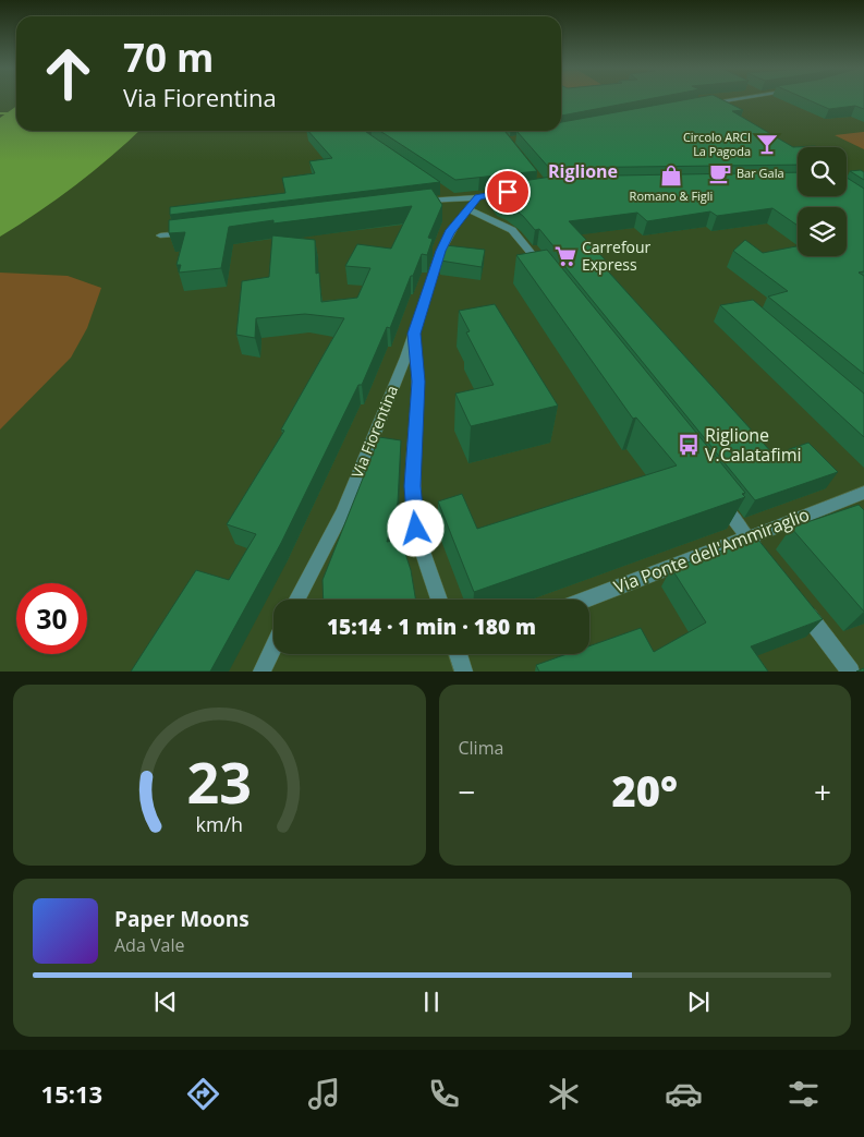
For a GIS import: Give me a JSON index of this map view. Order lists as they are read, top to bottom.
{
  "streets": {
    "street": ["Via Fiorentina", "Via Ponte dell'Ammiraglio"]
  },
  "districts": ["Riglione"],
  "places": {
    "bar": ["Circolo ARCI La Pagoda"],
    "cafe": ["Bar Gala"],
    "shop": ["Romano & Figli"],
    "supermarket": ["Carrefour Express"],
    "bus stop": ["Riglione V.Calatafimi"]
  },
  "page": {
    "turn": ["70 m", "Via Fiorentina"],
    "limit": "30",
    "trip": "15:14 · 1 min · 180 m",
    "tile": "Clima",
    "heat": ["−", "20°", "+"],
    "song": ["Paper Moons", "Ada Vale"],
    "tabs": "15:13",
    "gauge": ["23", "km/h"]
  }
}
